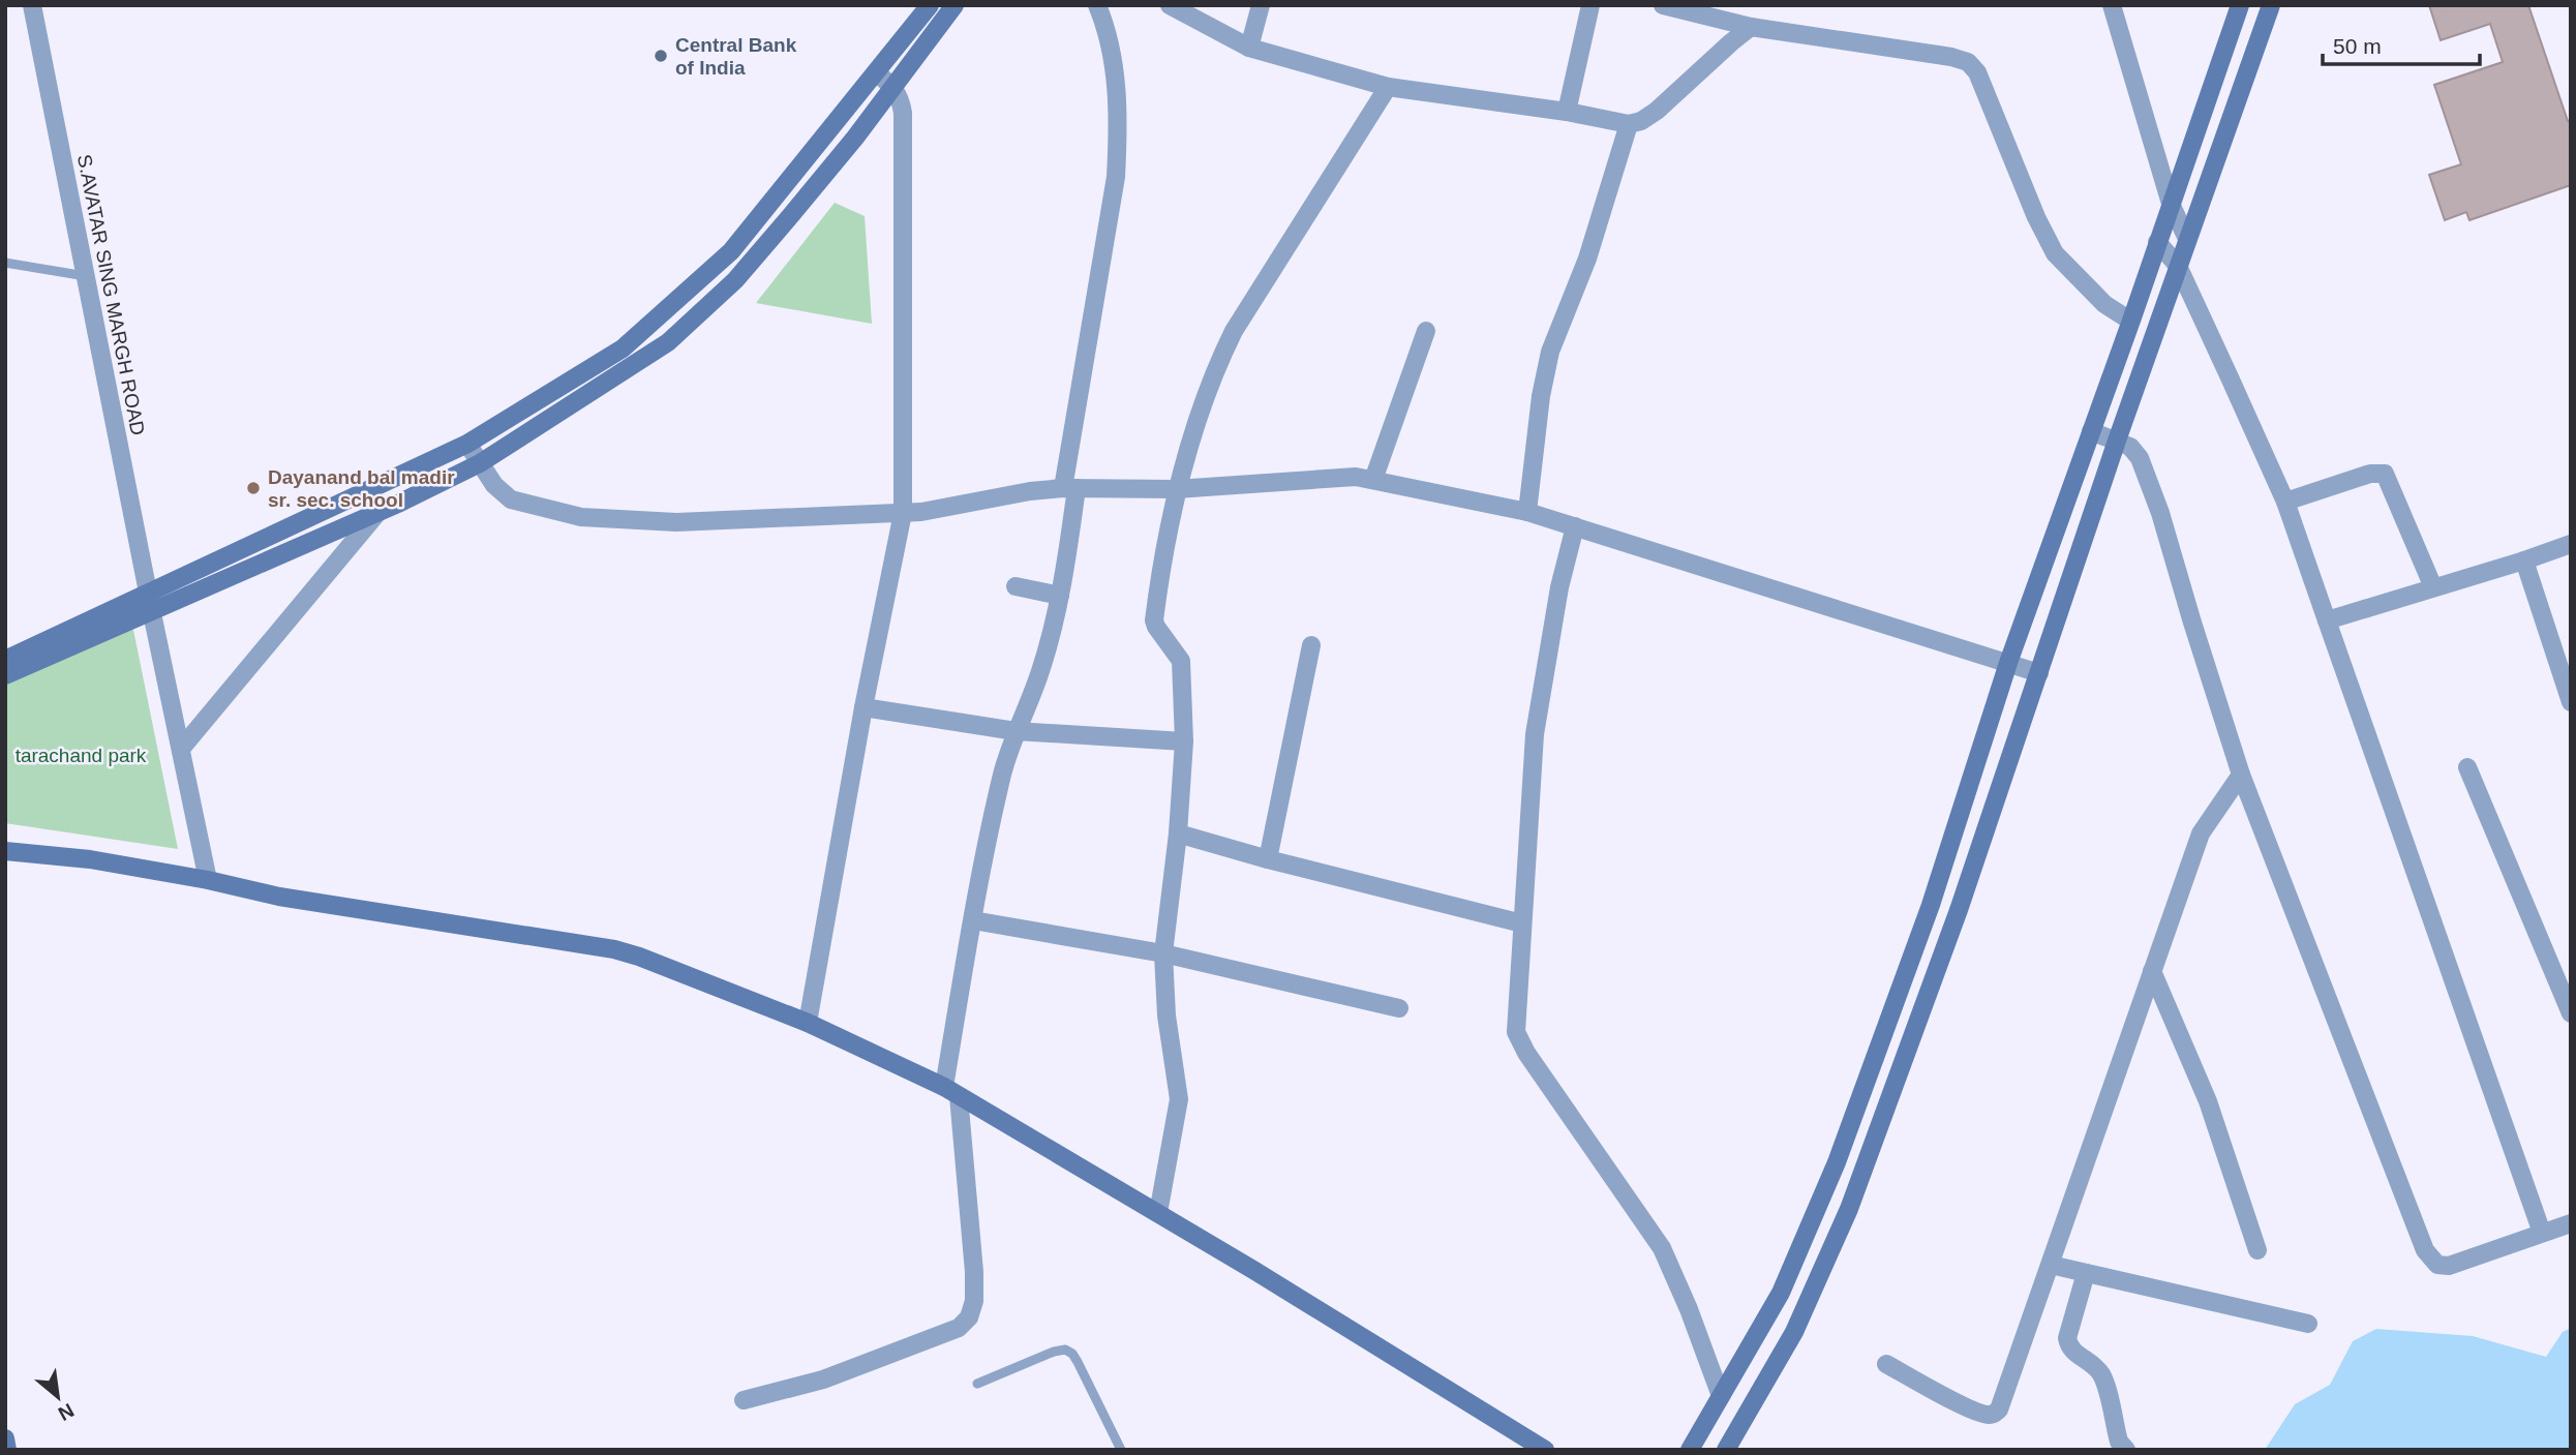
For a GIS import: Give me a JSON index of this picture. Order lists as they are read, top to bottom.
{
  "streets": {
    "street": ["S.AVATAR SING MARGH ROAD"]
  },
  "parks": ["tarachand park"],
  "places": ["Central Bank of India", "Dayanand bal madir sr. sec. school"],
  "scale_bar": "50 m",
  "north": "bottom right"
}
